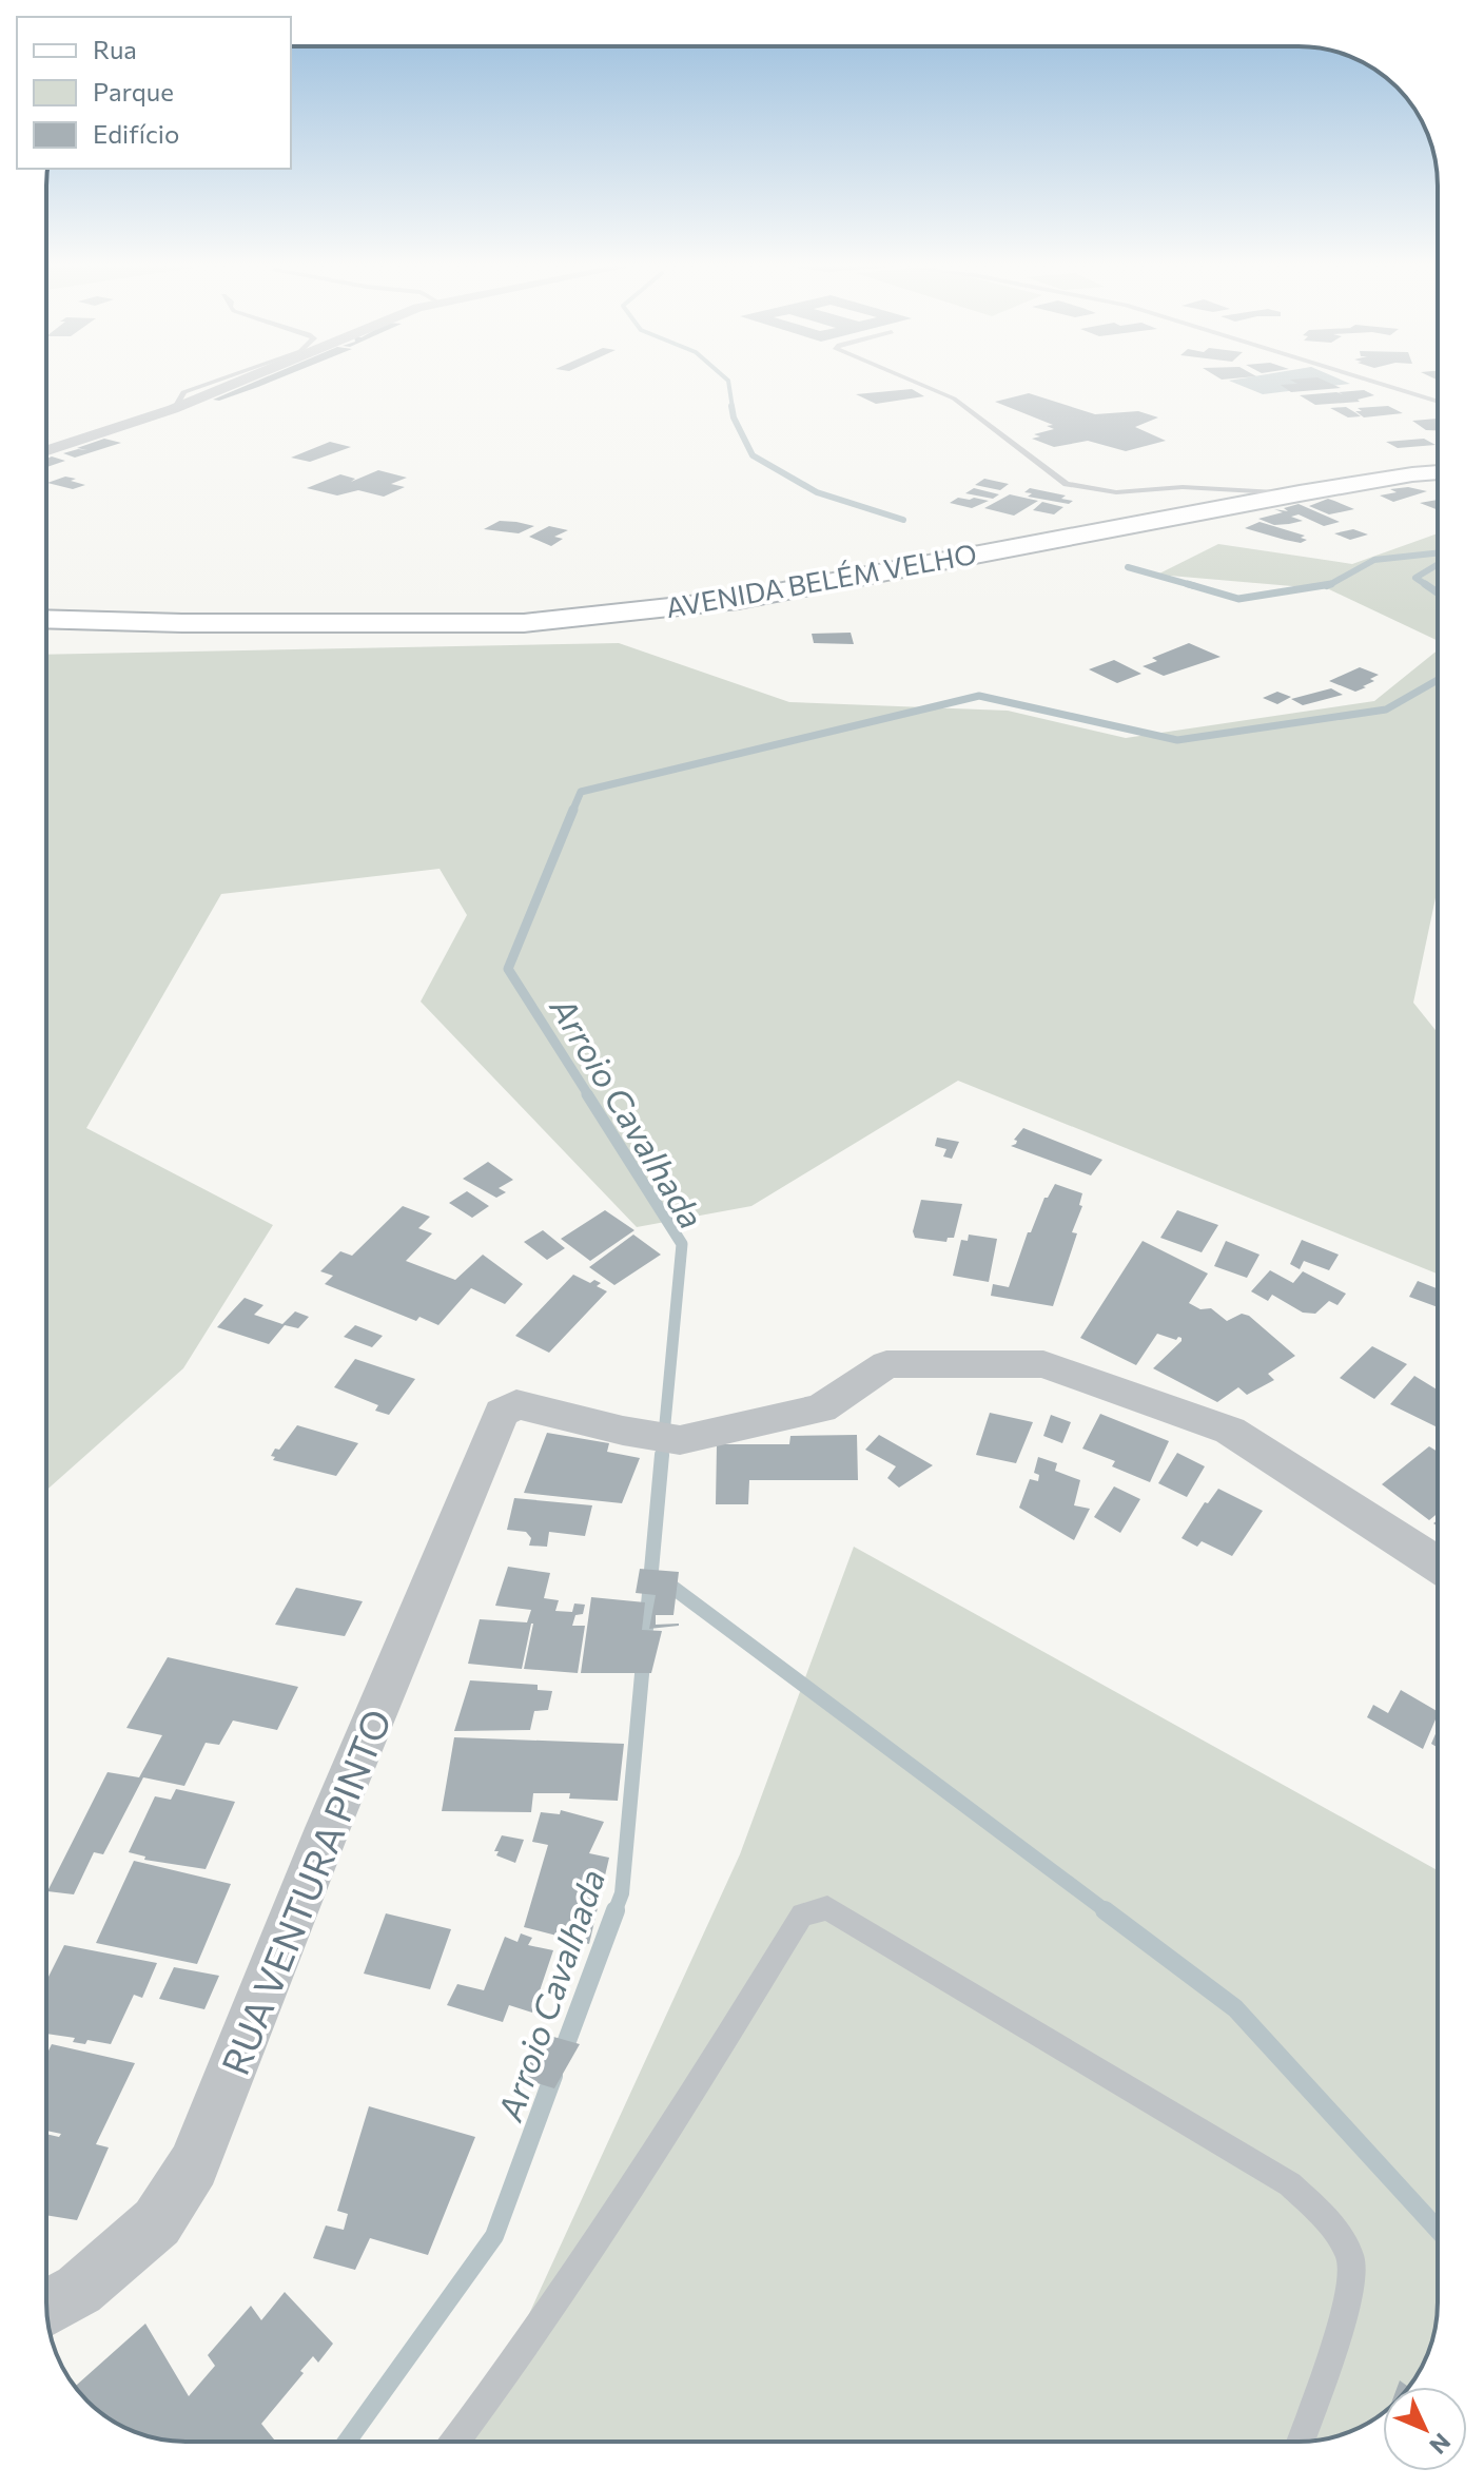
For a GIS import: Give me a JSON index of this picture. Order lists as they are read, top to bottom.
{
  "streets": {
    "main road": ["AVENIDA BELÉM VELHO"],
    "street": ["RUA VENTURA PINTO"]
  },
  "water": ["Arroio Cavalhada"],
  "legend": ["Rua", "Parque", "Edifício"],
  "north": "bottom right"
}
